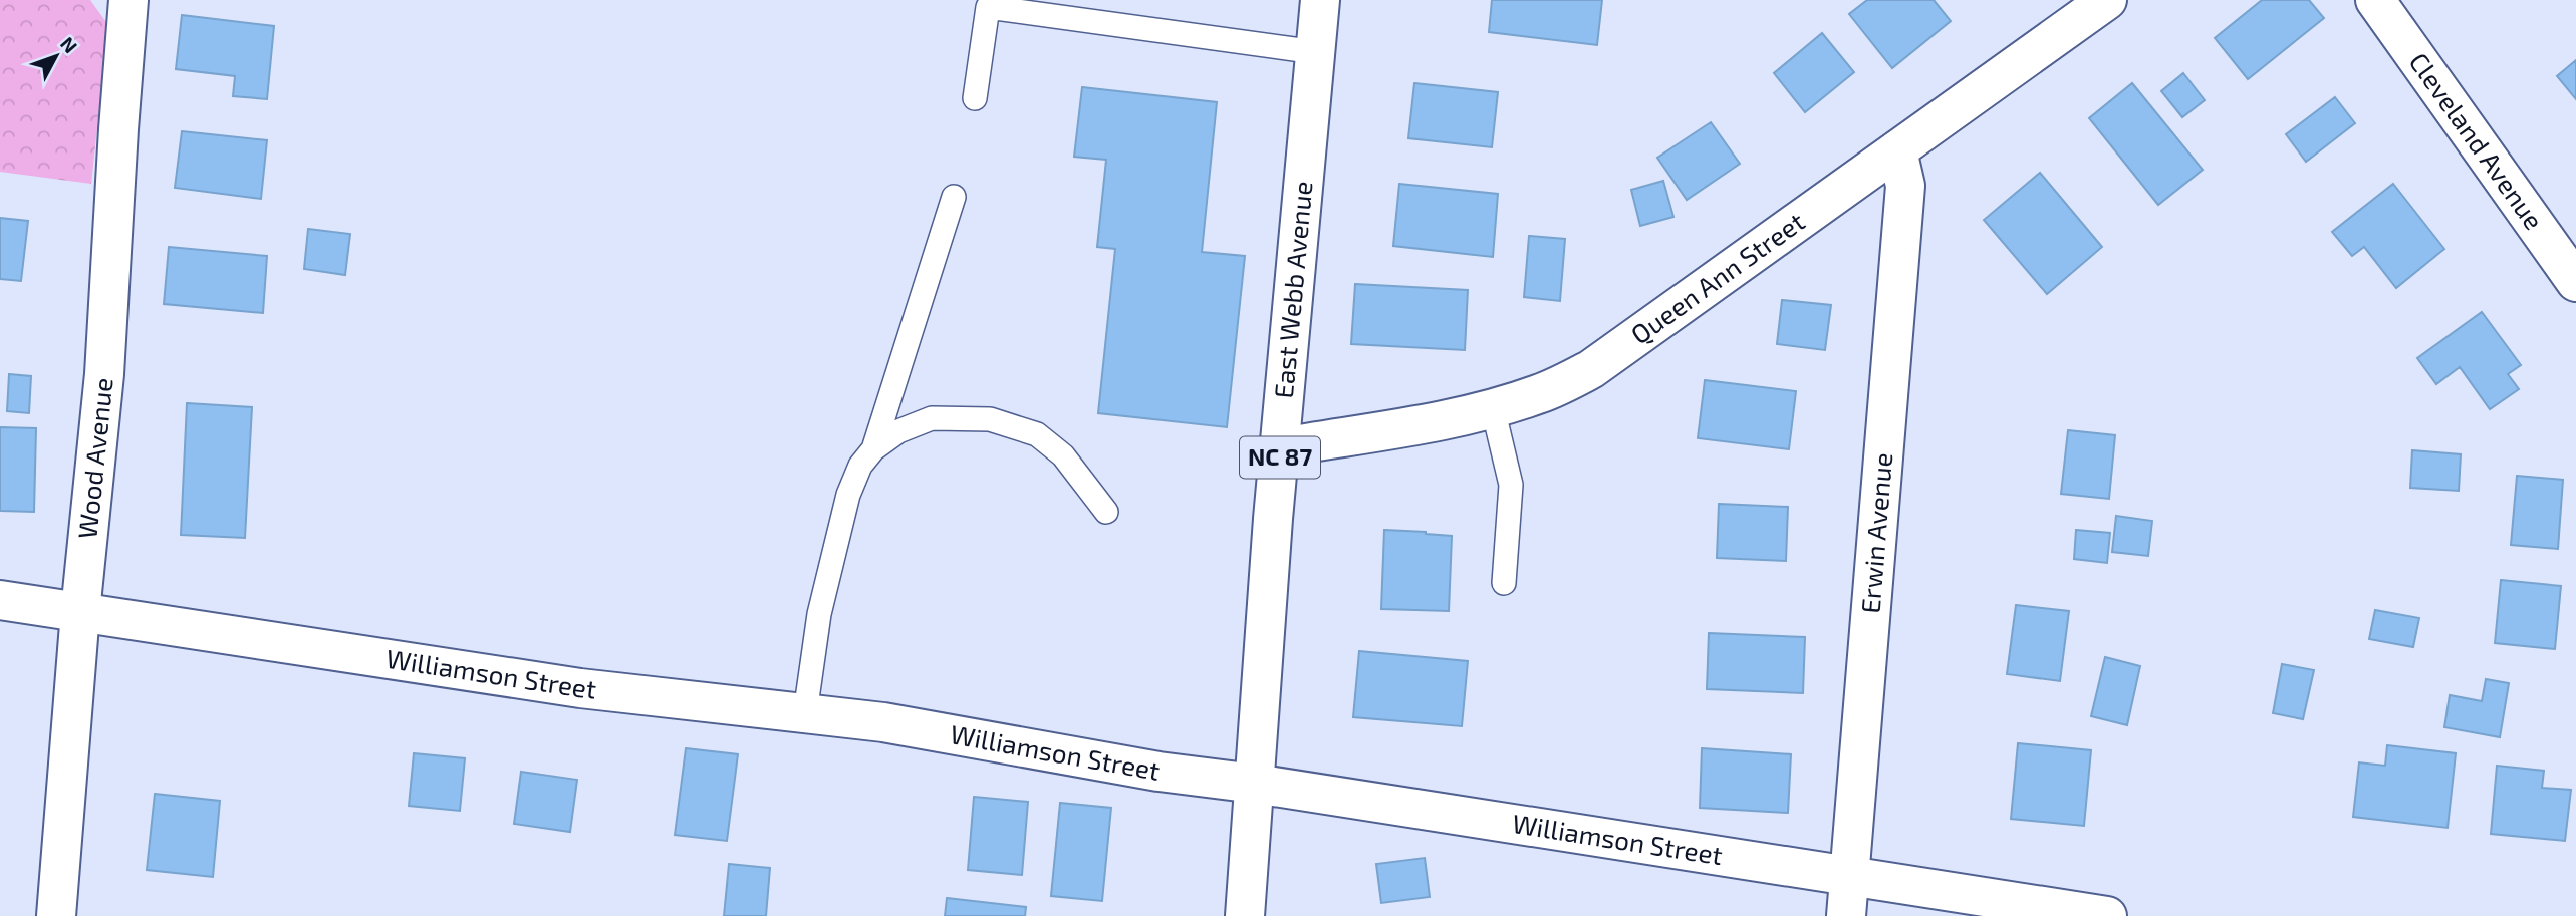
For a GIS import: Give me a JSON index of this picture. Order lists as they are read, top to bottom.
{
  "streets": {
    "main road": [
      "Cleveland Avenue",
      "Queen Ann Street",
      "East Webb Avenue",
      "NC 87",
      "Wood Avenue",
      "Erwin Avenue",
      "Williamson Street"
    ]
  },
  "crossings": [
    ["Queen Ann Street", "East Webb Avenue"],
    ["Queen Ann Street", "Erwin Avenue"],
    ["East Webb Avenue", "Williamson Street"],
    ["Wood Avenue", "Williamson Street"],
    ["Erwin Avenue", "Williamson Street"]
  ],
  "north": "top right"
}
